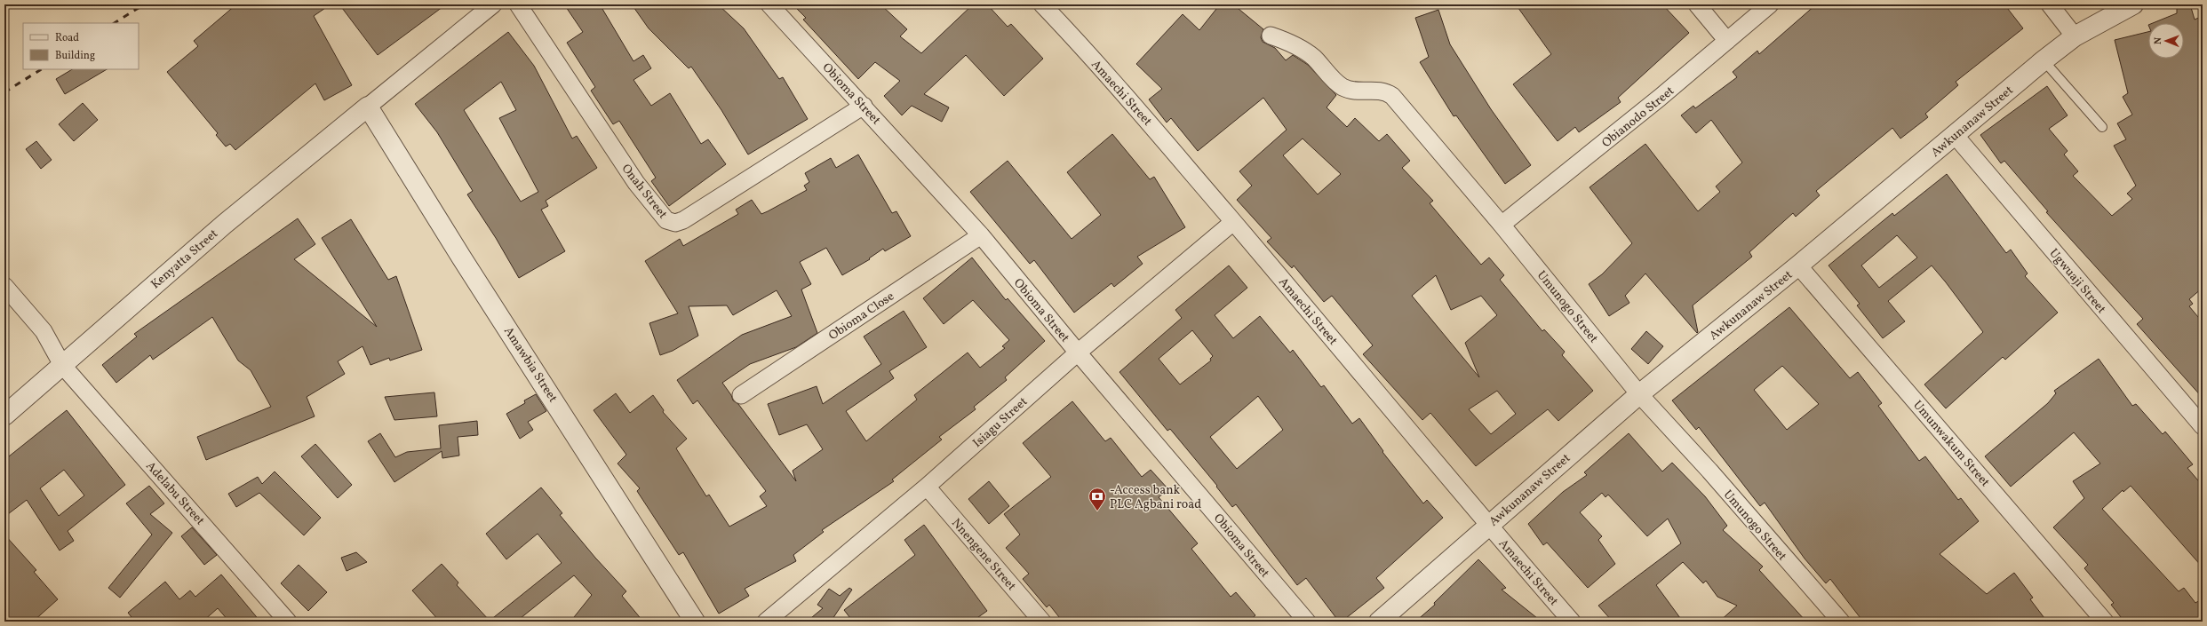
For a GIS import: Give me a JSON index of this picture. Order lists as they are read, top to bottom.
{
  "streets": {
    "street": [
      "Amaechi Street",
      "Obioma Street",
      "Obianodo Street",
      "Awkunanaw Street",
      "Onah Street",
      "Kenyatta Street",
      "Ugwuaji Street",
      "Umunogo Street",
      "Obioma Close",
      "Amawbia Street",
      "Isiagu Street",
      "Umunwakum Street",
      "Adelabu Street",
      "Nnengene Street"
    ]
  },
  "crossings": [
    ["Amaechi Street", "Awkunanaw Street"],
    ["Amaechi Street", "Isiagu Street"],
    ["Obioma Street", "Onah Street"],
    ["Obioma Street", "Obioma Close"],
    ["Obioma Street", "Isiagu Street"],
    ["Obianodo Street", "Umunogo Street"],
    ["Awkunanaw Street", "Ugwuaji Street"],
    ["Awkunanaw Street", "Umunogo Street"],
    ["Awkunanaw Street", "Umunwakum Street"],
    ["Kenyatta Street", "Amawbia Street"],
    ["Kenyatta Street", "Adelabu Street"],
    ["Isiagu Street", "Nnengene Street"]
  ],
  "places": {
    "bank": ["-Access bank PLC Agbani road"]
  },
  "legend": ["Road", "Building"],
  "north": "left"
}
